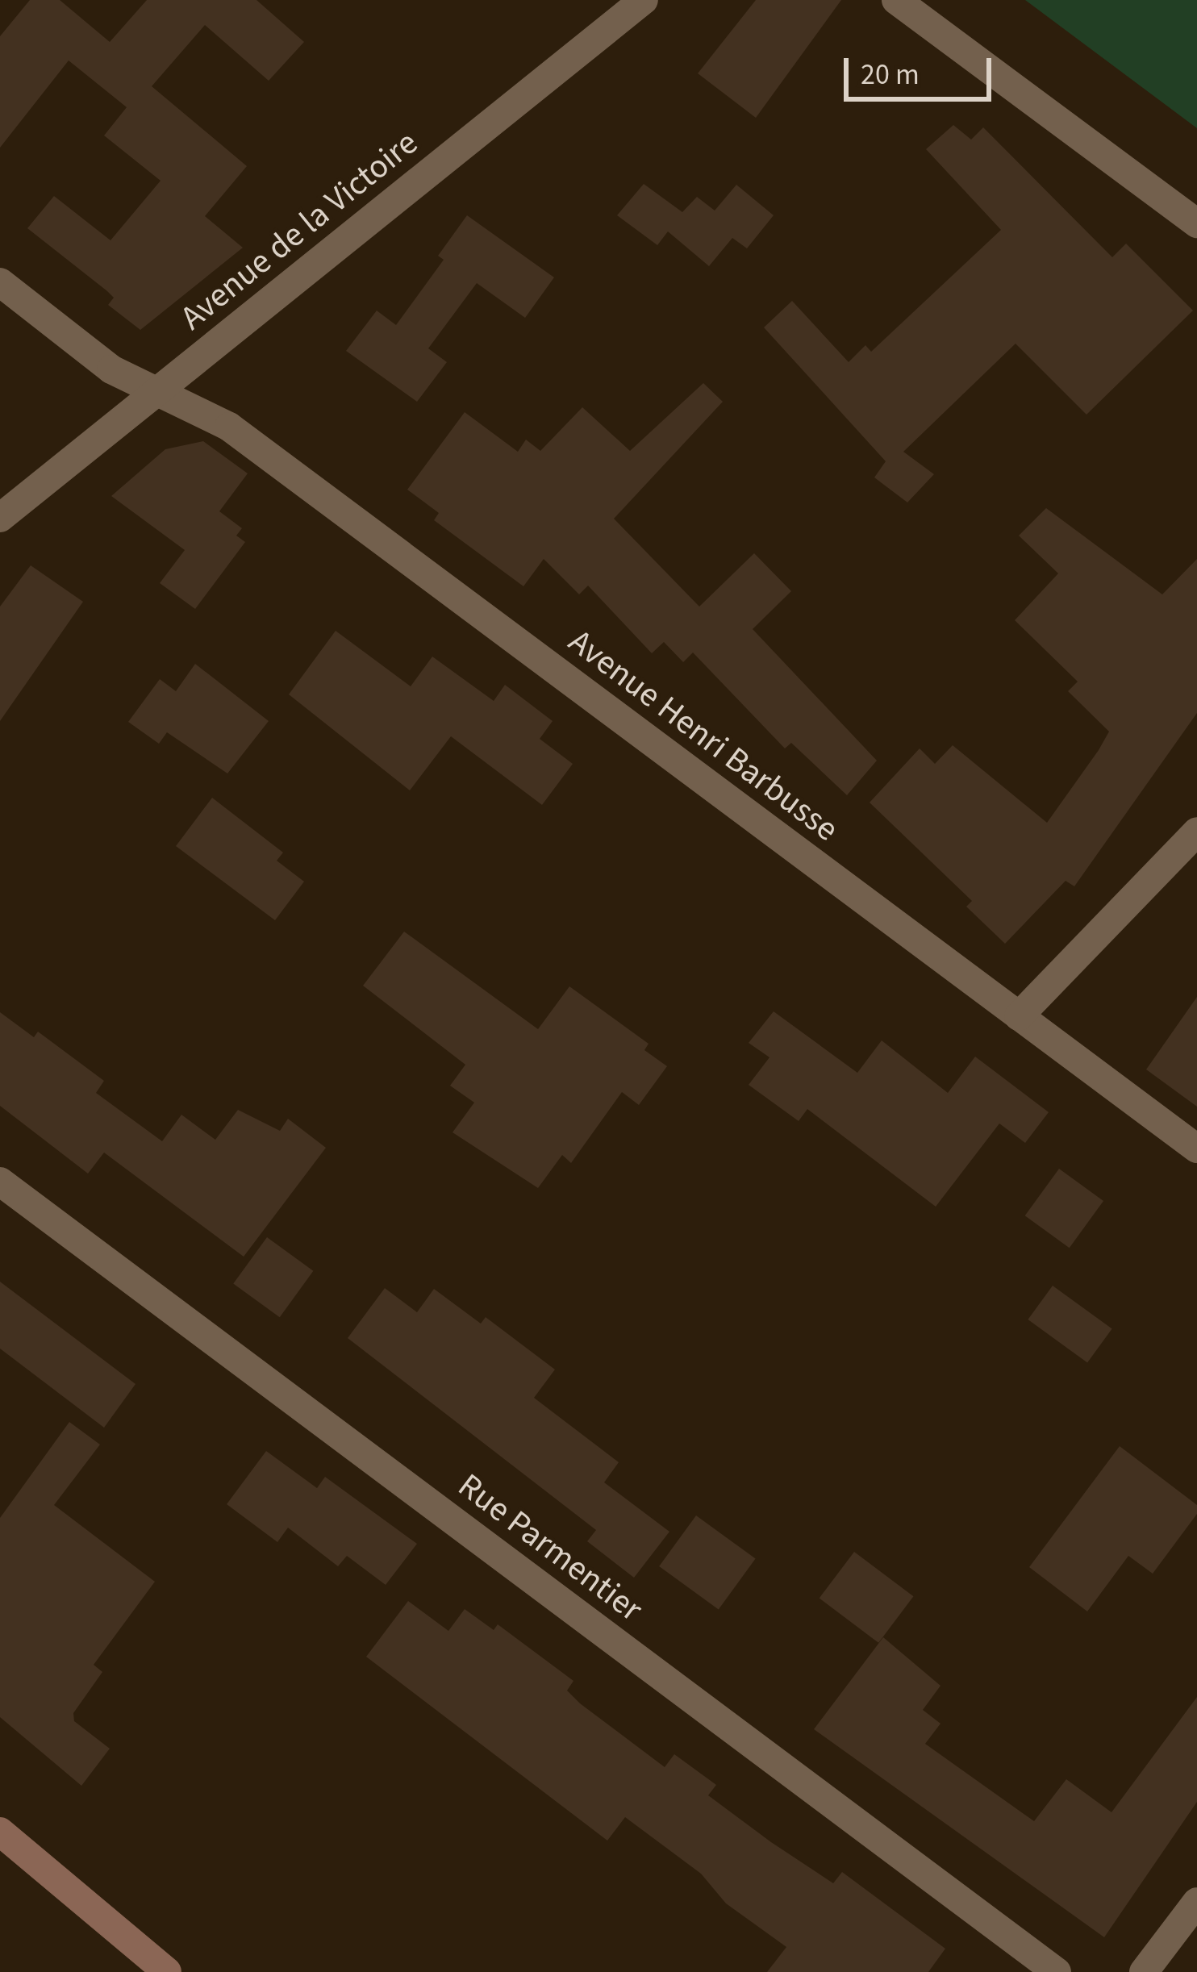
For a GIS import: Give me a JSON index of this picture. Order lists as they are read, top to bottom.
{
  "streets": {
    "street": ["Avenue de la Victoire", "Avenue Henri Barbusse", "Rue Parmentier"]
  },
  "crossings": [
    ["Avenue de la Victoire", "Avenue Henri Barbusse"]
  ],
  "scale_bar": "20 m"
}
